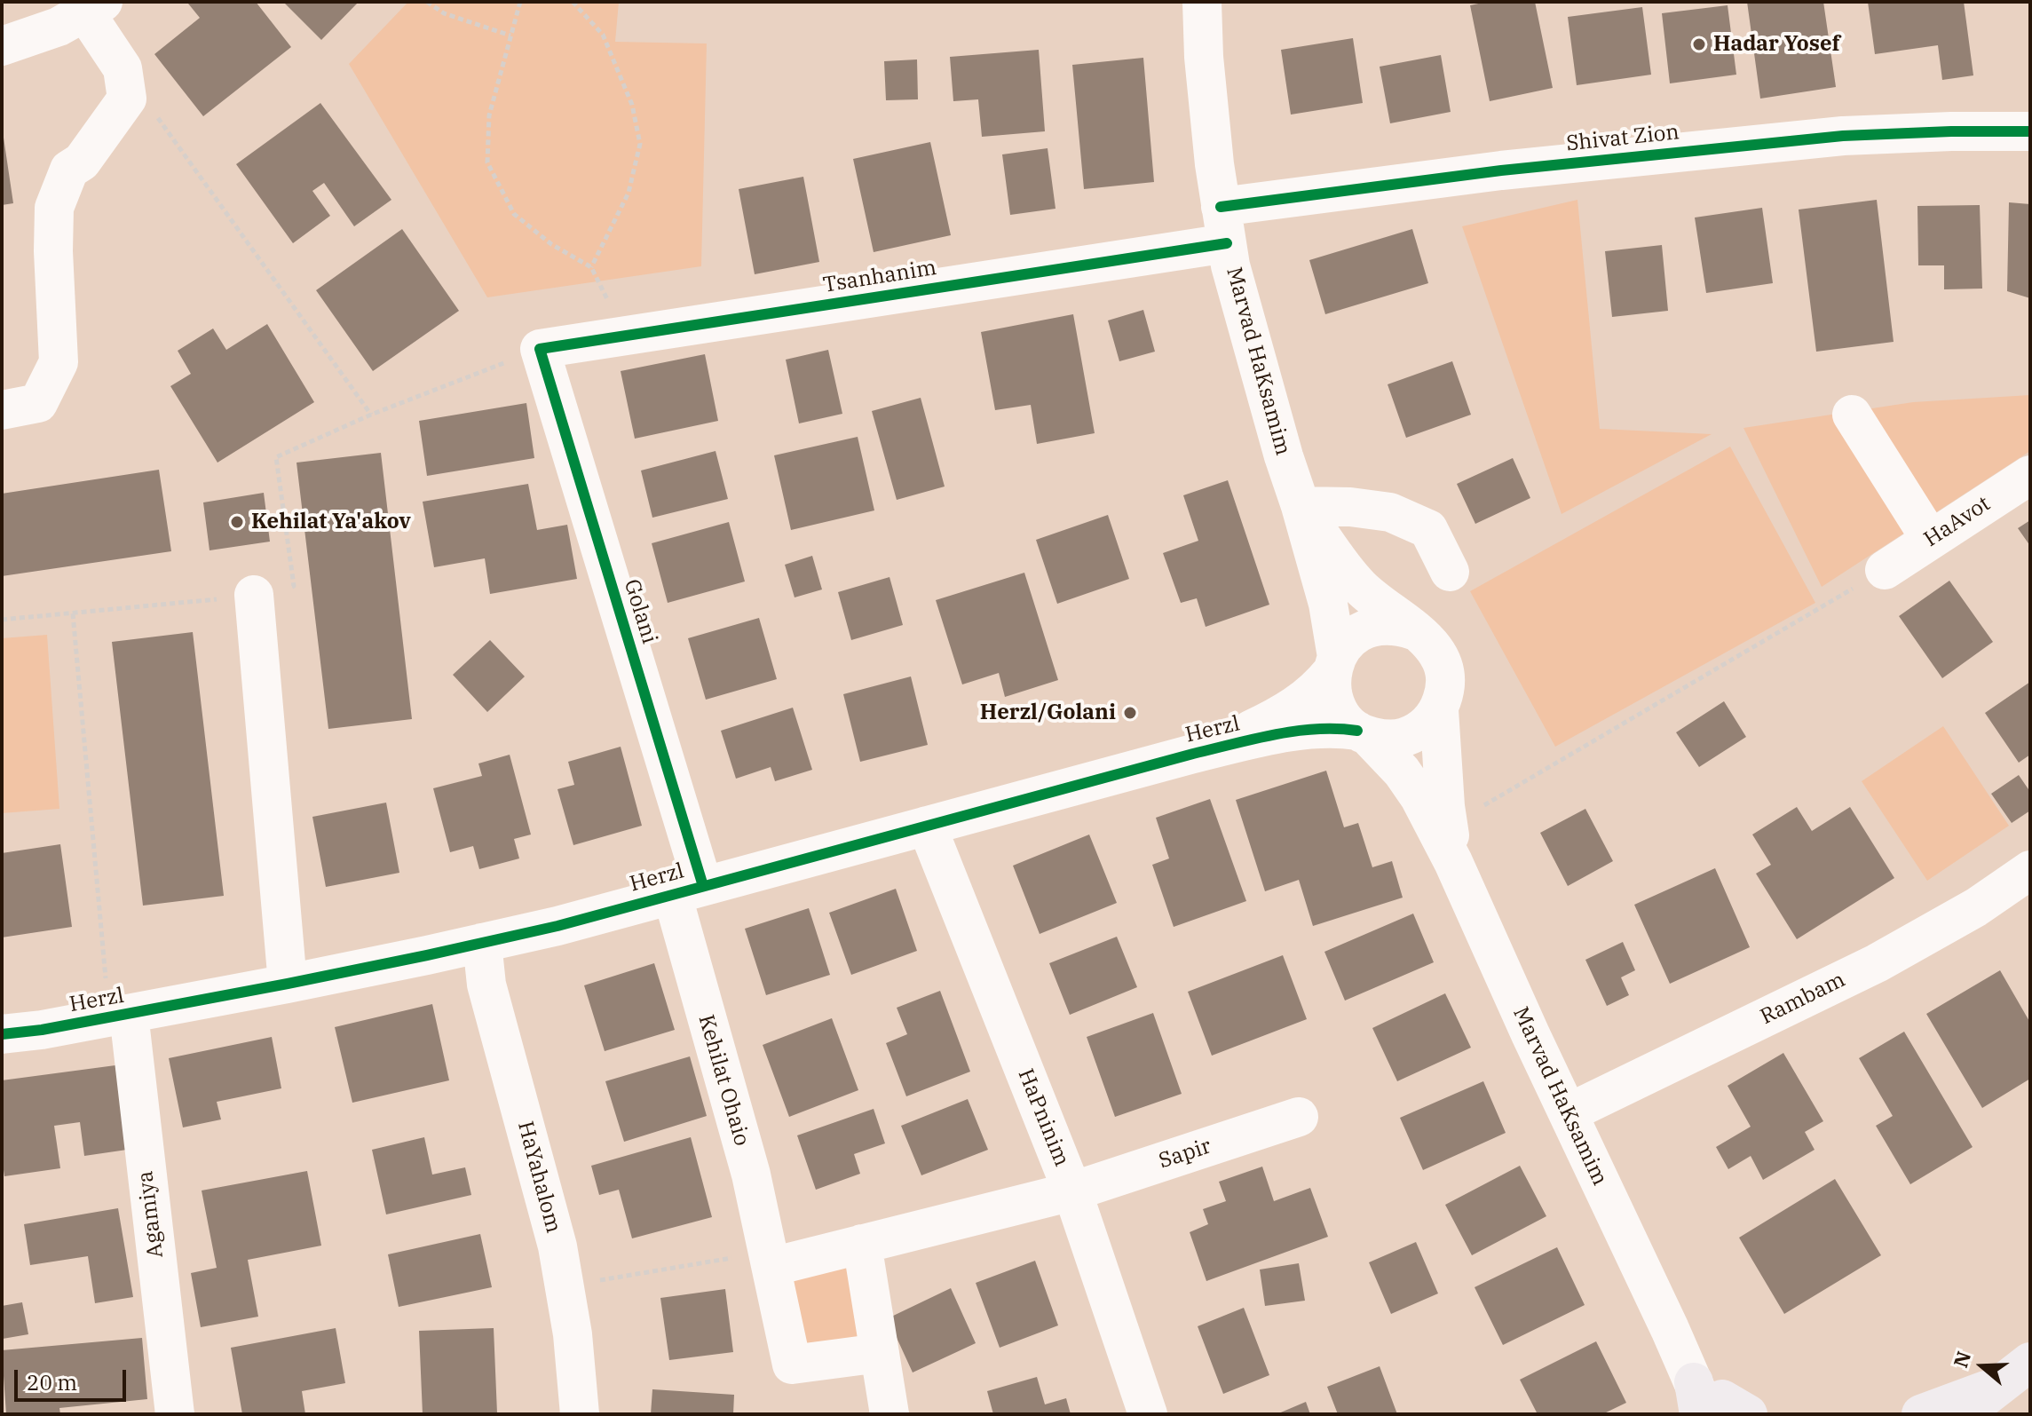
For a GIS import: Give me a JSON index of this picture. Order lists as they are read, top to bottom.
{
  "streets": {
    "street": [
      "Shivat Zion",
      "Tsanhanim",
      "Marvad HaKsamim",
      "HaAvot",
      "Golani",
      "Herzl",
      "Rambam",
      "Kehilat Ohaio",
      "HaPninim",
      "Sapir",
      "HaYahalom",
      "Agamiya"
    ]
  },
  "crossings": [
    ["Shivat Zion", "Tsanhanim"],
    ["Shivat Zion", "Marvad HaKsamim"],
    ["Tsanhanim", "Marvad HaKsamim"],
    ["Tsanhanim", "Golani"],
    ["Marvad HaKsamim", "Herzl"],
    ["Marvad HaKsamim", "Rambam"],
    ["Golani", "Herzl"],
    ["Golani", "Kehilat Ohaio"],
    ["Herzl", "Kehilat Ohaio"],
    ["Herzl", "HaPninim"],
    ["Herzl", "HaYahalom"],
    ["Herzl", "Agamiya"],
    ["HaPninim", "Sapir"]
  ],
  "places": ["Hadar Yosef", "Kehilat Ya'akov", "Herzl/Golani"],
  "scale_bar": "20 m",
  "north": "left"
}
